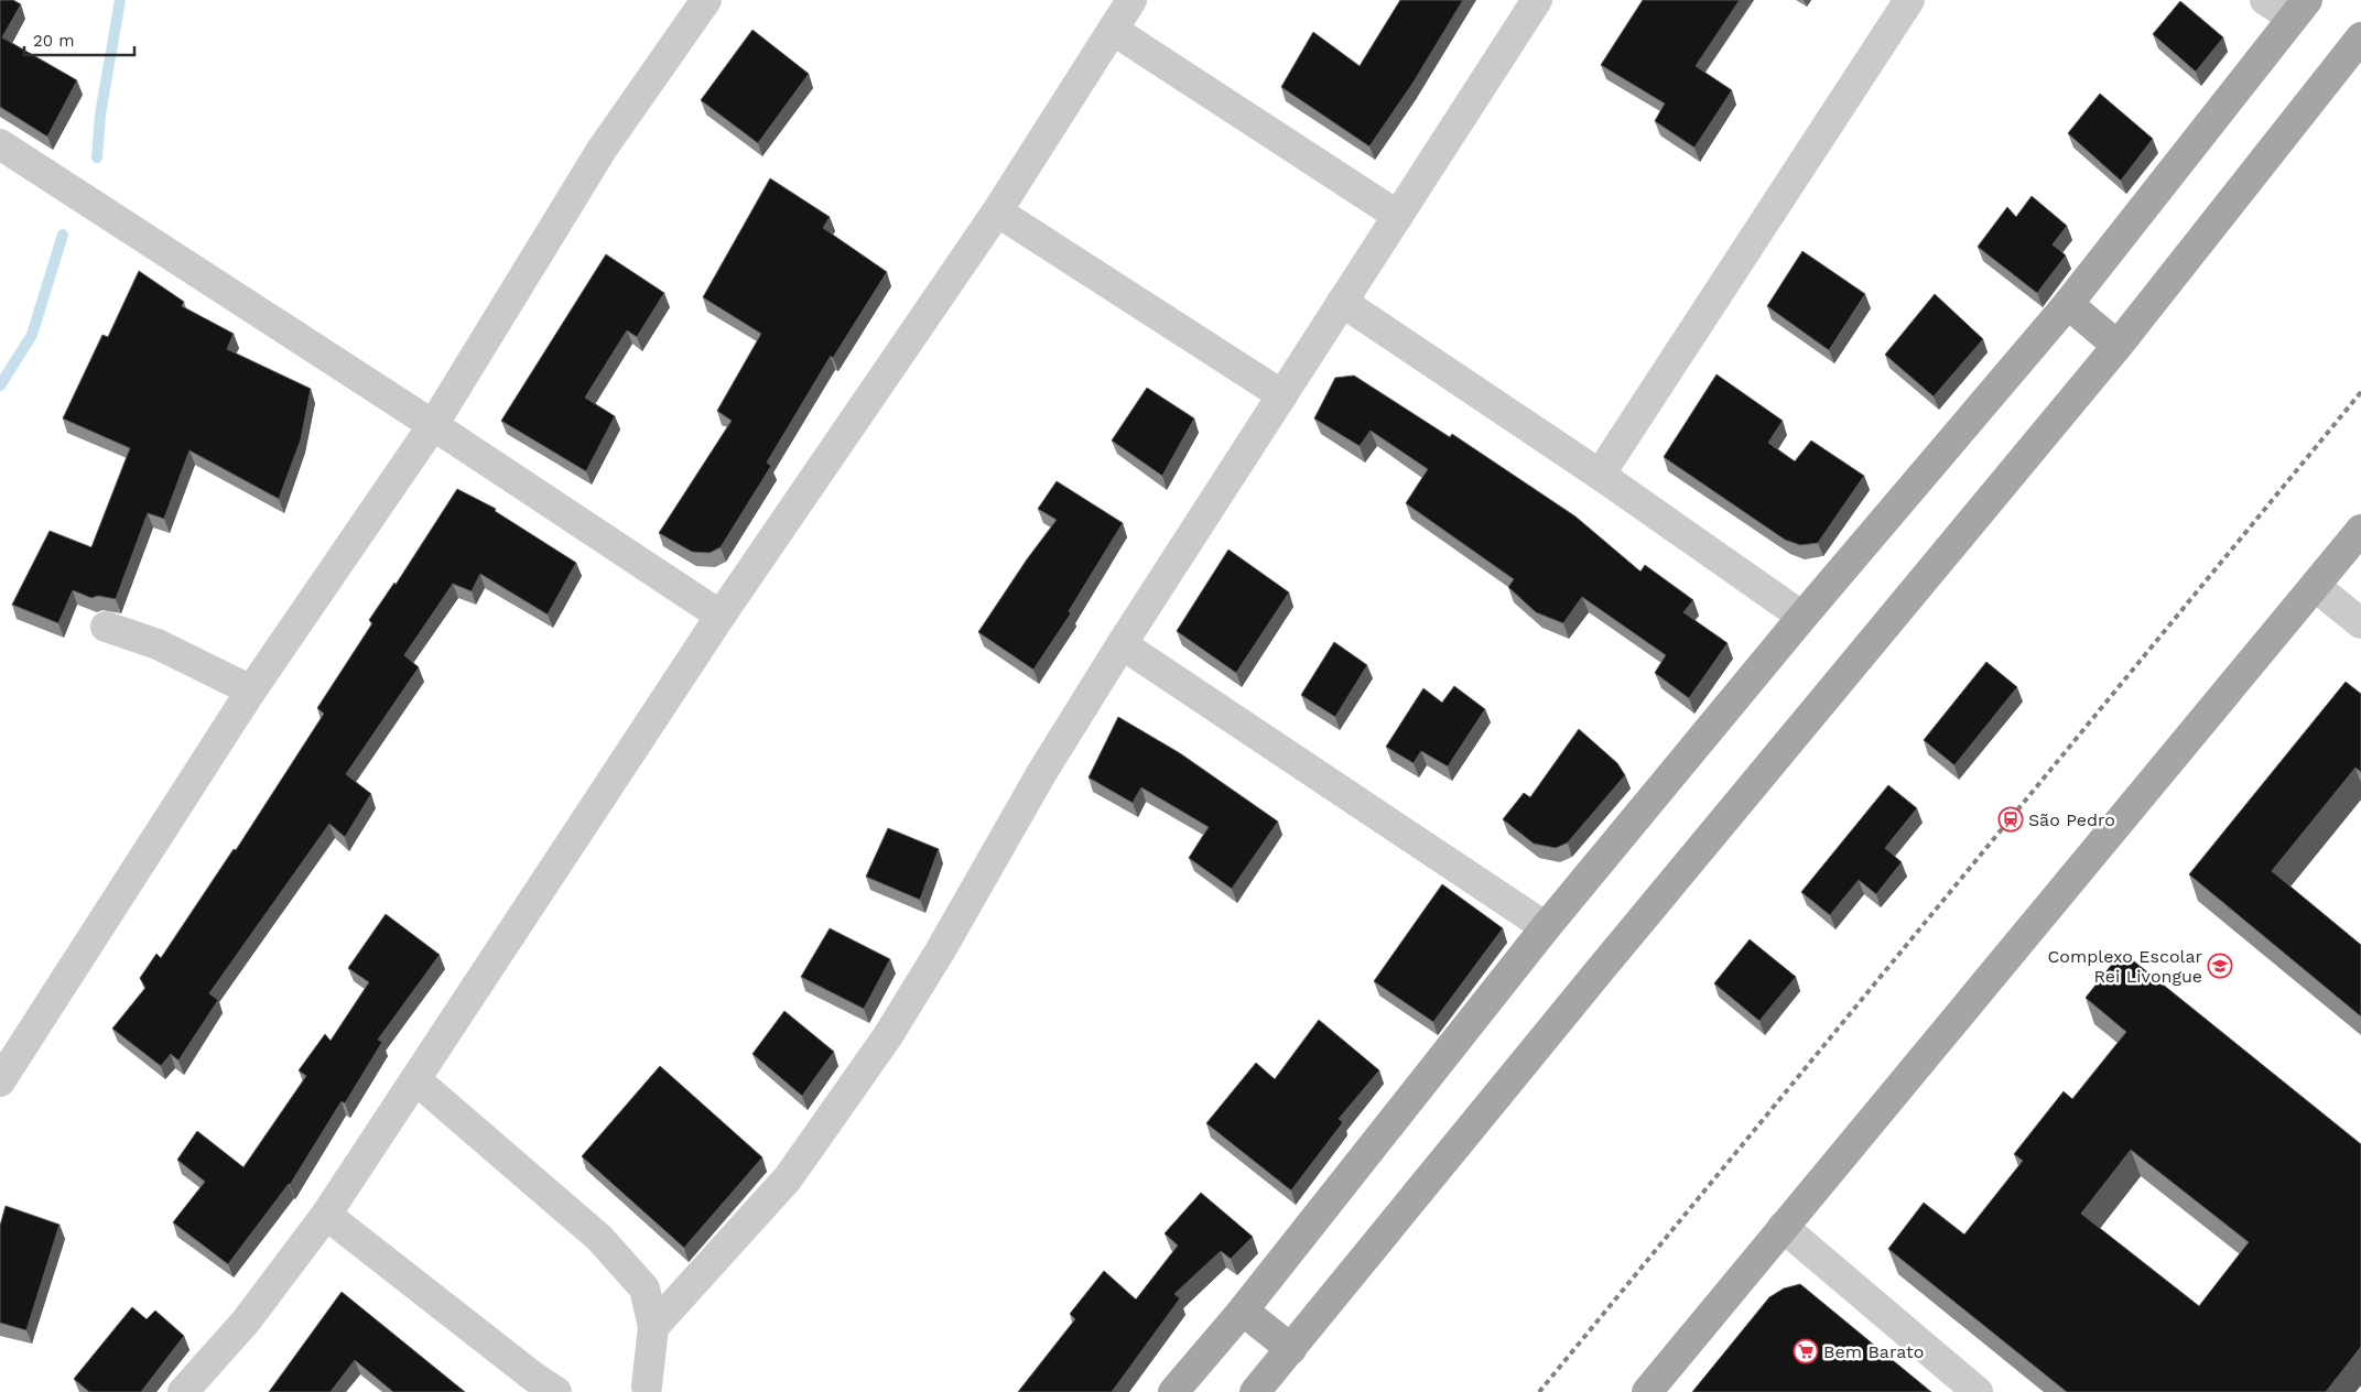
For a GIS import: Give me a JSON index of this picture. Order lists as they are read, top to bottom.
{
  "places": {
    "station": ["São Pedro"],
    "school or university": ["Complexo Escolar Rei Livongue"],
    "supermarket": ["Bem Barato"]
  },
  "scale_bar": "20 m"
}
